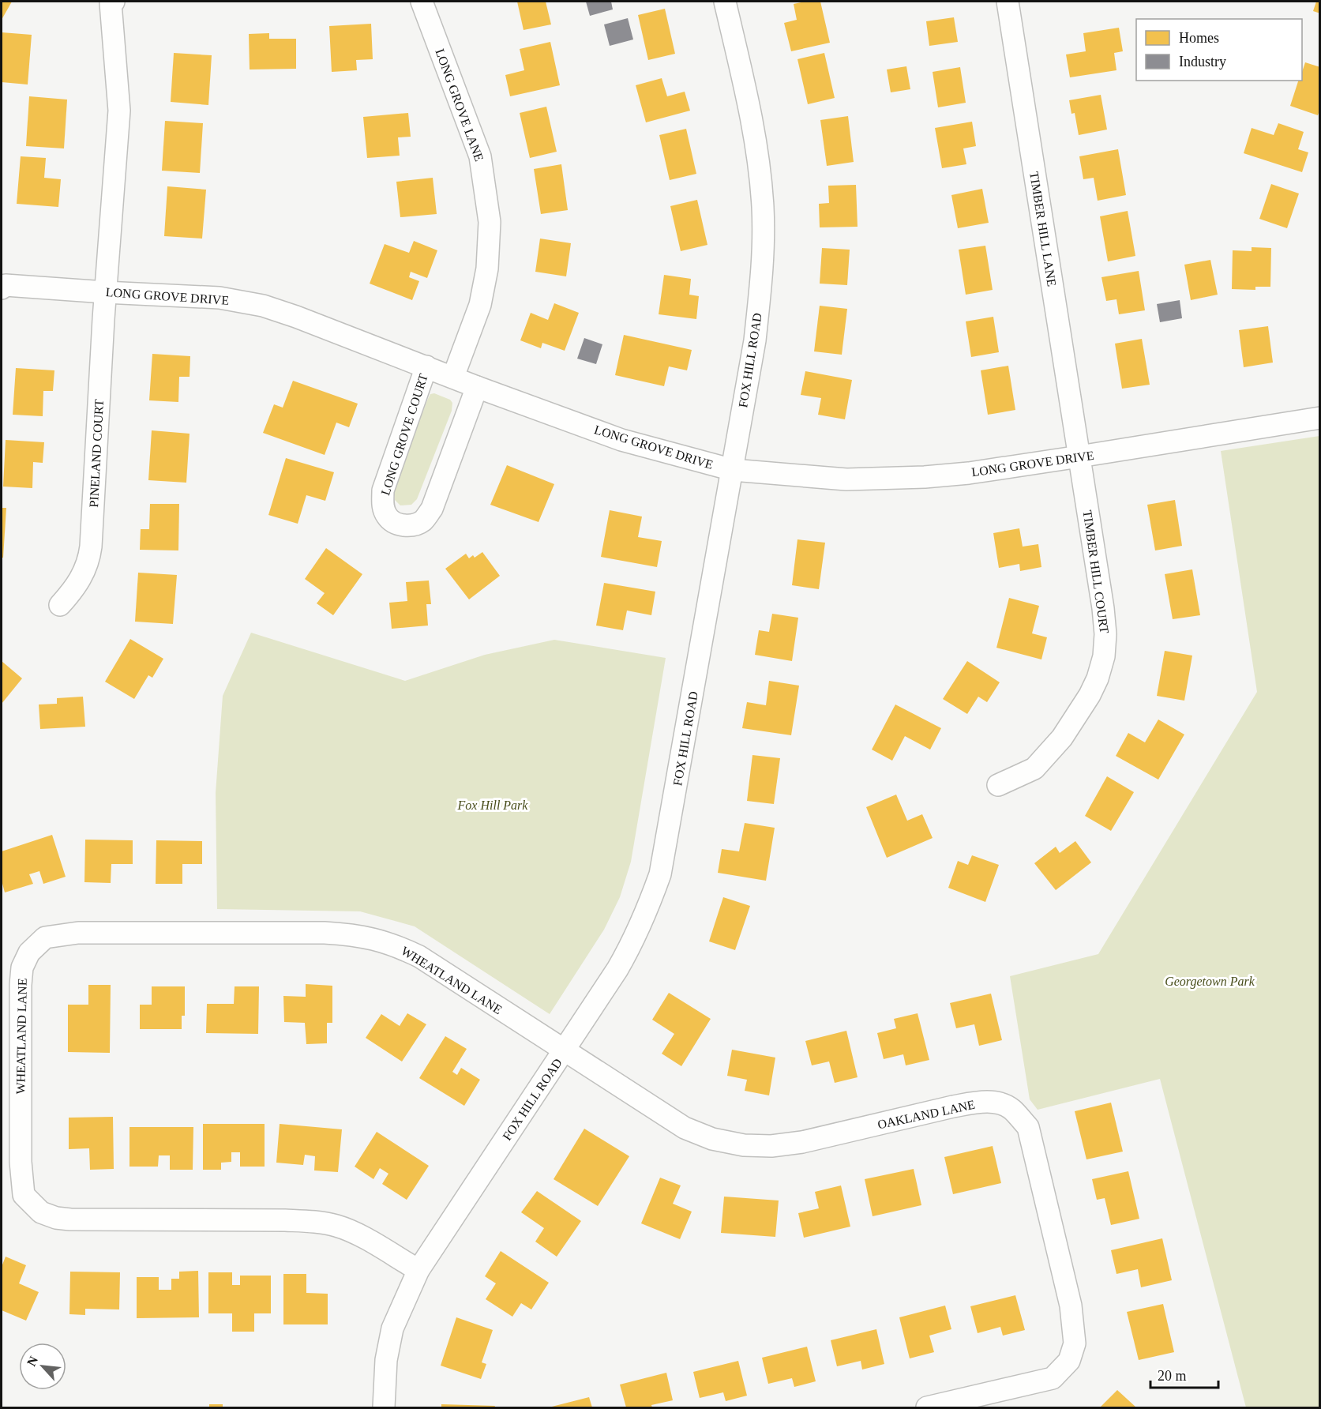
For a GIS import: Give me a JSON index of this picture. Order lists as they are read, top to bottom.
{
  "streets": {
    "street": [
      "LONG GROVE LANE",
      "TIMBER HILL LANE",
      "LONG GROVE DRIVE",
      "FOX HILL ROAD",
      "LONG GROVE COURT",
      "PINELAND COURT",
      "TIMBER HILL COURT",
      "WHEATLAND LANE",
      "OAKLAND LANE"
    ]
  },
  "crossings": [
    ["LONG GROVE LANE", "LONG GROVE DRIVE"],
    ["TIMBER HILL LANE", "LONG GROVE DRIVE"],
    ["TIMBER HILL LANE", "TIMBER HILL COURT"],
    ["LONG GROVE DRIVE", "FOX HILL ROAD"],
    ["LONG GROVE DRIVE", "LONG GROVE COURT"],
    ["LONG GROVE DRIVE", "PINELAND COURT"],
    ["LONG GROVE DRIVE", "TIMBER HILL COURT"],
    ["FOX HILL ROAD", "WHEATLAND LANE"],
    ["FOX HILL ROAD", "OAKLAND LANE"],
    ["WHEATLAND LANE", "OAKLAND LANE"]
  ],
  "parks": ["Fox Hill Park", "Georgetown Park"],
  "legend": ["Homes", "Industry"],
  "scale_bar": "20 m",
  "north": "top left"
}
